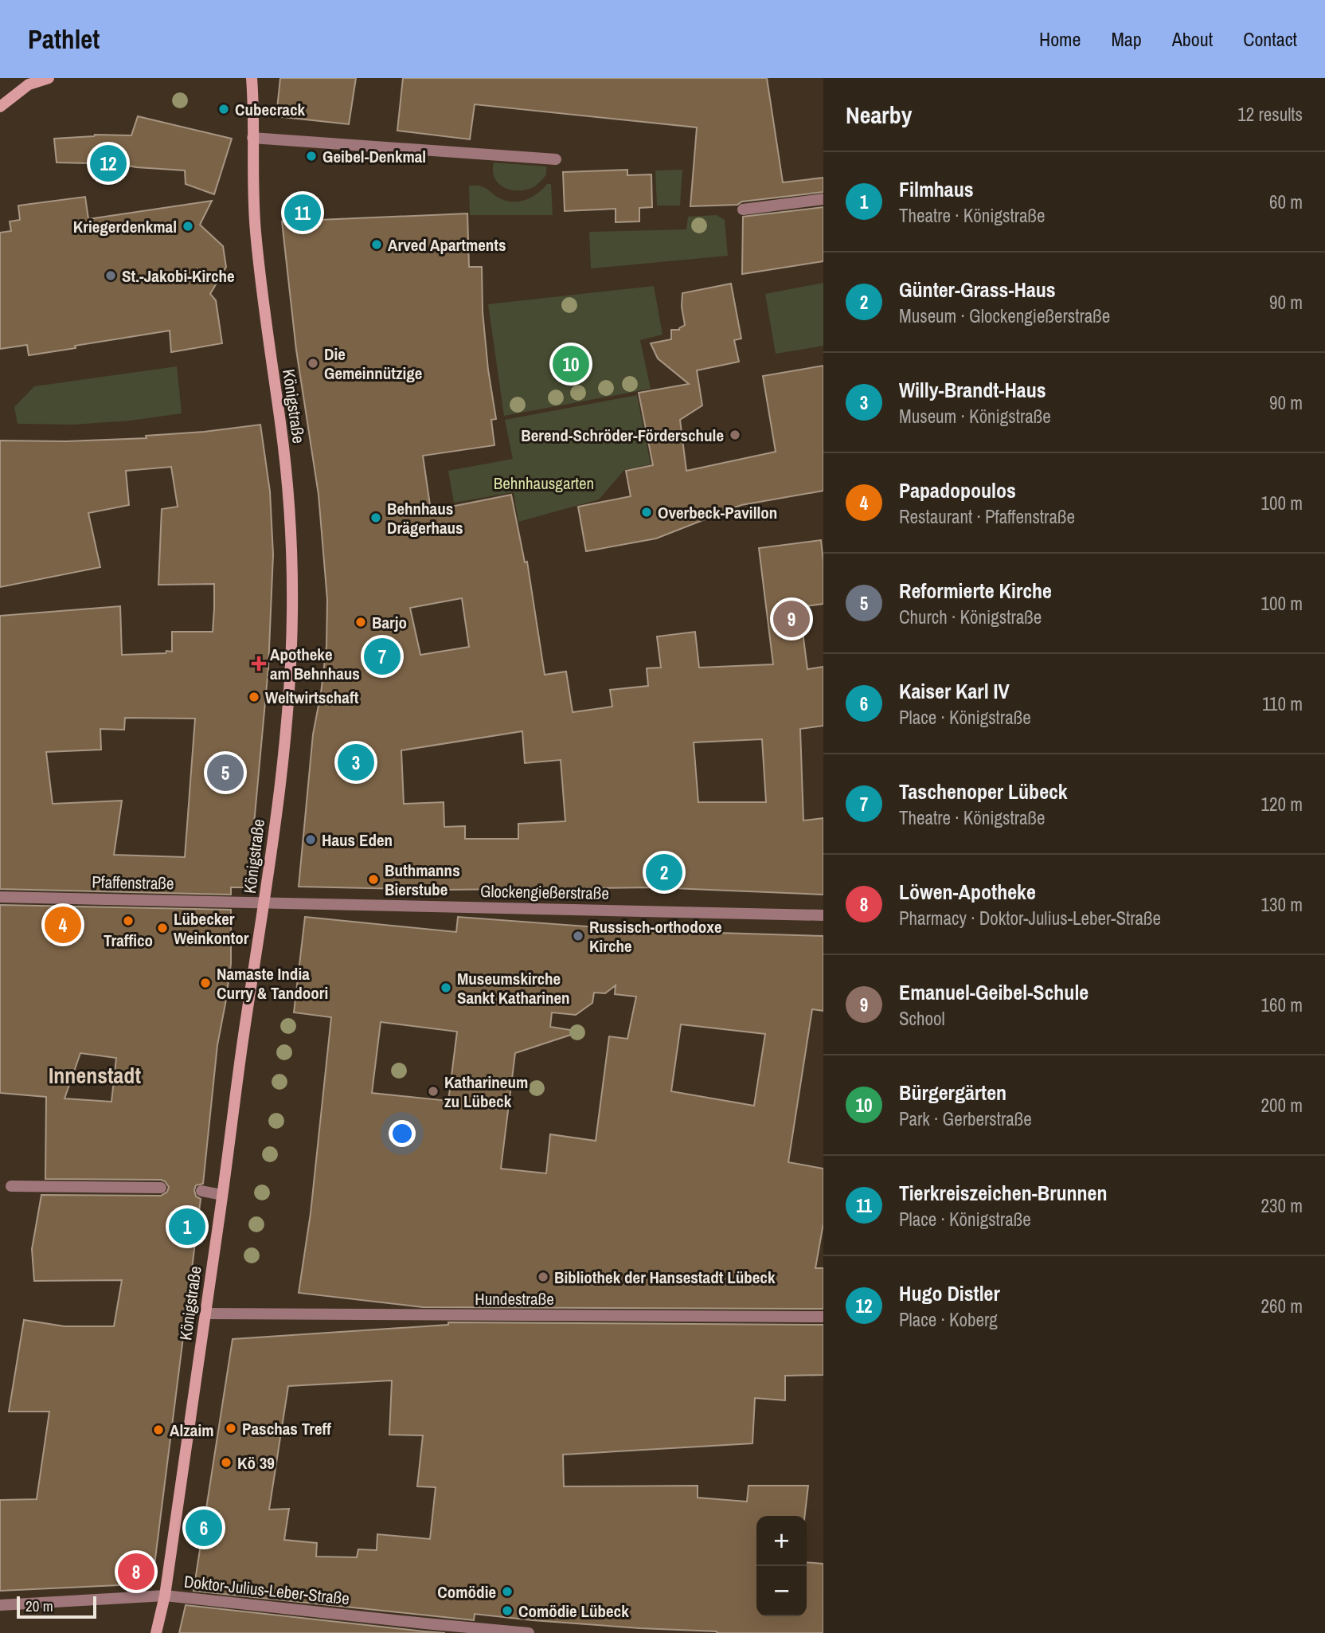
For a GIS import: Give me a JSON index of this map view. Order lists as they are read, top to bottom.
{
  "streets": {
    "street": [
      "Königstraße",
      "Pfaffenstraße",
      "Glockengießerstraße",
      "Hundestraße",
      "Doktor-Julius-Leber-Straße"
    ]
  },
  "crossings": [
    ["Königstraße", "Pfaffenstraße"],
    ["Königstraße", "Glockengießerstraße"],
    ["Königstraße", "Hundestraße"],
    ["Königstraße", "Doktor-Julius-Leber-Straße"],
    ["Pfaffenstraße", "Glockengießerstraße"]
  ],
  "districts": ["Innenstadt"],
  "parks": ["Behnhausgarten"],
  "places": {
    "other": [
      "Cubecrack",
      "Geibel-Denkmal",
      "Kriegerdenkmal",
      "Arved Apartments",
      "St.-Jakobi-Kirche",
      "Die Gemeinnützige",
      "Berend-Schröder-Förderschule",
      "Overbeck-Pavillon",
      "Behnhaus Drägerhaus",
      "Barjo",
      "Weltwirtschaft",
      "Haus Eden",
      "Buthmanns Bierstube",
      "Traffico",
      "Lübecker Weinkontor",
      "Russisch-orthodoxe Kirche",
      "Namaste India Curry & Tandoori",
      "Museumskirche Sankt Katharinen",
      "Katharineum zu Lübeck",
      "Bibliothek der Hansestadt Lübeck",
      "Paschas Treff",
      "Alzaim",
      "Kö 39",
      "Comödie",
      "Comödie Lübeck"
    ],
    "health": ["Apotheke am Behnhaus"]
  },
  "scale_bar": "20 m",
  "page": {
    "header": "Pathlet",
    "nav": [
      "Home",
      "Map",
      "About",
      "Contact"
    ],
    "heading": ["Nearby", "12 results"],
    "pins": [
      "12",
      "11",
      "10",
      "9",
      "7",
      "3",
      "5",
      "2",
      "4",
      "1",
      "6",
      "8"
    ],
    "list": [
      {
        "mark": "1",
        "name": "Filmhaus",
        "note": "Theatre · Königstraße",
        "value": "60 m"
      },
      {
        "mark": "2",
        "name": "Günter-Grass-Haus",
        "note": "Museum · Glockengießerstraße",
        "value": "90 m"
      },
      {
        "mark": "3",
        "name": "Willy-Brandt-Haus",
        "note": "Museum · Königstraße",
        "value": "90 m"
      },
      {
        "mark": "4",
        "name": "Papadopoulos",
        "note": "Restaurant · Pfaffenstraße",
        "value": "100 m"
      },
      {
        "mark": "5",
        "name": "Reformierte Kirche",
        "note": "Church · Königstraße",
        "value": "100 m"
      },
      {
        "mark": "6",
        "name": "Kaiser Karl IV",
        "note": "Place · Königstraße",
        "value": "110 m"
      },
      {
        "mark": "7",
        "name": "Taschenoper Lübeck",
        "note": "Theatre · Königstraße",
        "value": "120 m"
      },
      {
        "mark": "8",
        "name": "Löwen-Apotheke",
        "note": "Pharmacy · Doktor-Julius-Leber-Straße",
        "value": "130 m"
      },
      {
        "mark": "9",
        "name": "Emanuel-Geibel-Schule",
        "note": "School",
        "value": "160 m"
      },
      {
        "mark": "10",
        "name": "Bürgergärten",
        "note": "Park · Gerberstraße",
        "value": "200 m"
      },
      {
        "mark": "11",
        "name": "Tierkreiszeichen-Brunnen",
        "note": "Place · Königstraße",
        "value": "230 m"
      },
      {
        "mark": "12",
        "name": "Hugo Distler",
        "note": "Place · Koberg",
        "value": "260 m"
      }
    ],
    "map_buttons": ["+", "−"],
    "scale": "20 m"
  }
}
